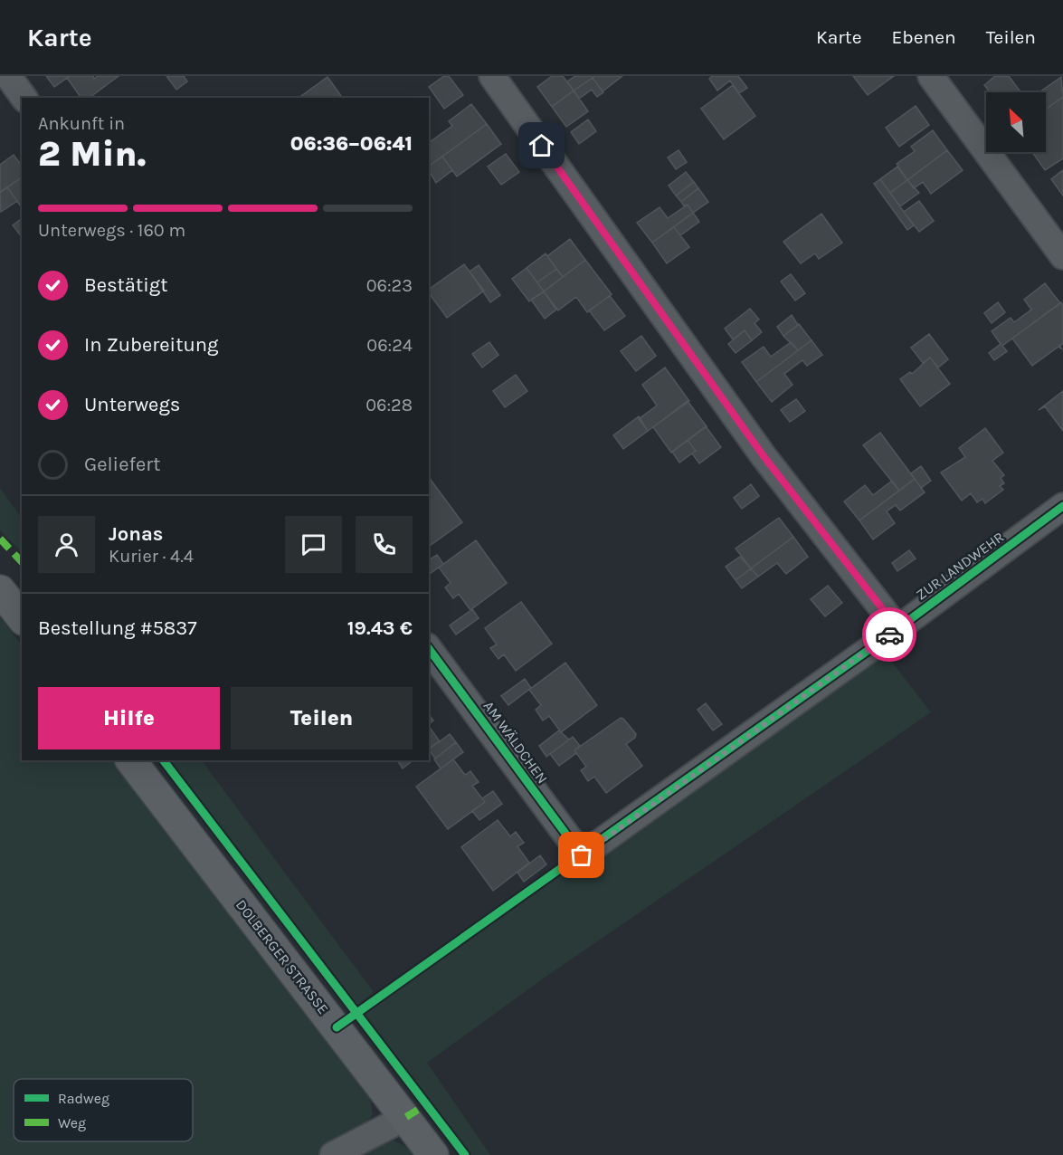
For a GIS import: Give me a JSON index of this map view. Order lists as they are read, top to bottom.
{
  "streets": {
    "main road": ["DOLBERGER STRASSE"],
    "street": ["ZUR LANDWEHR", "AM WÄLDCHEN"]
  },
  "crossings": [
    ["ZUR LANDWEHR", "AM WÄLDCHEN"]
  ],
  "legend": ["Radweg", "Weg"],
  "north": "top left",
  "page": {
    "header": "Karte",
    "nav": ["Karte", "Ebenen", "Teilen"],
    "heading": ["2 Min.", "Ankunft in", "06:36–06:41"],
    "panel": [
      "Jonas",
      "Kurier · 4.4",
      "Bestellung #5837",
      "19.43 €"
    ],
    "bar": "Unterwegs · 160 m",
    "list": [
      ["Bestätigt", "06:23"],
      ["In Zubereitung", "06:24"],
      ["Unterwegs", "06:28"],
      "Geliefert"
    ],
    "buttons": ["Hilfe", "Teilen"]
  }
}
